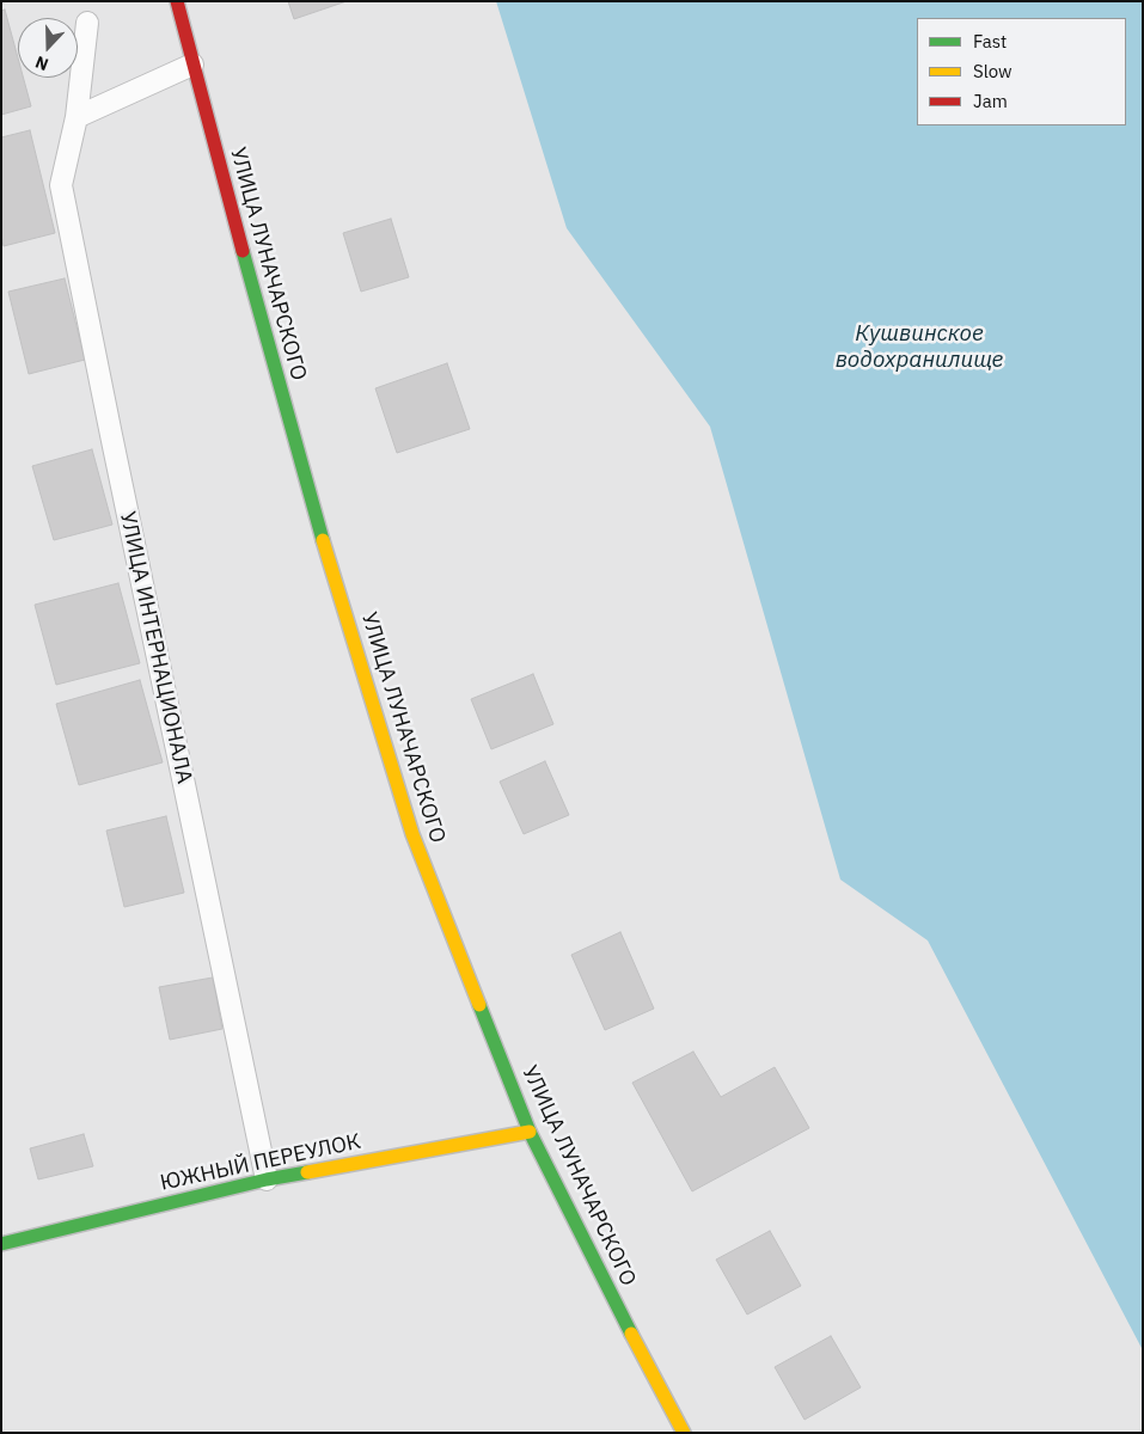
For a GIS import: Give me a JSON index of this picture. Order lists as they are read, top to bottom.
{
  "streets": {
    "main road": ["УЛИЦА ЛУНАЧАРСКОГО", "ЮЖНЫЙ ПЕРЕУЛОК"],
    "lane": ["УЛИЦА ИНТЕРНАЦИОНАЛА"]
  },
  "crossings": [
    ["УЛИЦА ЛУНАЧАРСКОГО", "ЮЖНЫЙ ПЕРЕУЛОК"],
    ["УЛИЦА ИНТЕРНАЦИОНАЛА", "ЮЖНЫЙ ПЕРЕУЛОК"]
  ],
  "water": ["Кушвинское водохранилище"],
  "legend": ["Fast", "Slow", "Jam"],
  "north": "bottom"
}
